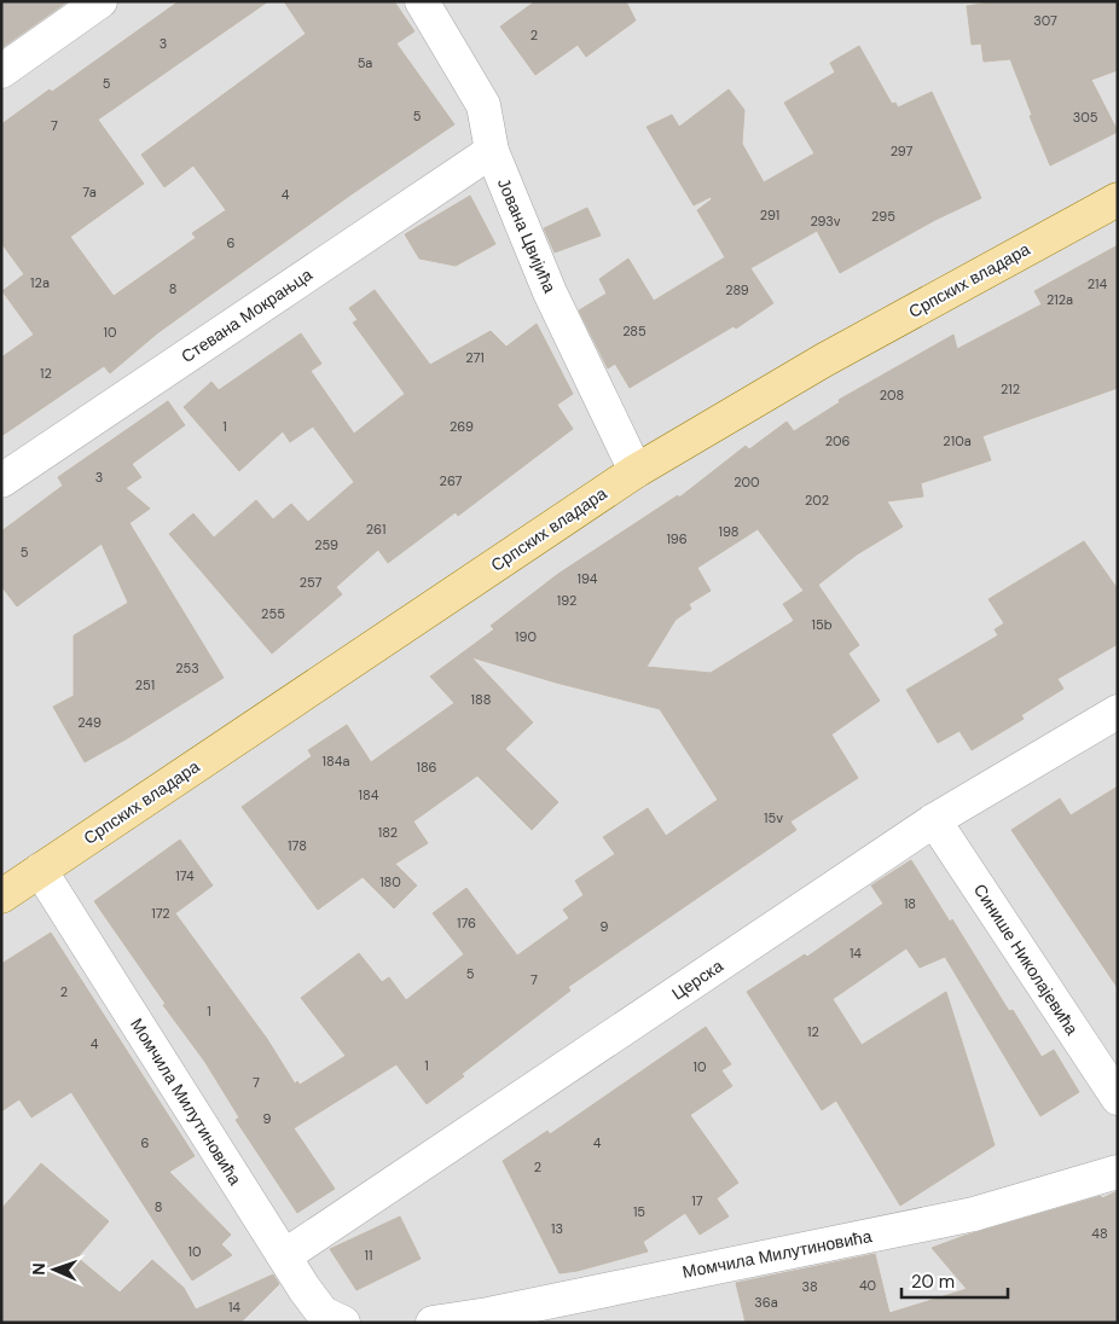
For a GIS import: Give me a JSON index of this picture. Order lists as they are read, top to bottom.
{
  "streets": {
    "main road": ["Српских владара"],
    "street": [
      "Јована Цвијића",
      "Стевана Мокрањца",
      "Синише Николајевића",
      "Церска",
      "Момчила Милутиновића"
    ]
  },
  "crossings": [
    ["Јована Цвијића", "Српских владара"],
    ["Јована Цвијића", "Стевана Мокрањца"],
    ["Српских владара", "Момчила Милутиновића"],
    ["Синише Николајевића", "Церска"],
    ["Церска", "Момчила Милутиновића"]
  ],
  "house_numbers": [
    "307",
    "2",
    "3",
    "5a",
    "5",
    "5",
    "305",
    "7",
    "297",
    "7a",
    "4",
    "291",
    "295",
    "293v",
    "6",
    "12a",
    "214",
    "8",
    "289",
    "212a",
    "285",
    "10",
    "271",
    "12",
    "212",
    "208",
    "1",
    "269",
    "206",
    "210a",
    "3",
    "267",
    "200",
    "202",
    "261",
    "198",
    "196",
    "259",
    "5",
    "194",
    "257",
    "192",
    "255",
    "15b",
    "190",
    "253",
    "251",
    "188",
    "249",
    "184a",
    "186",
    "184",
    "15v",
    "182",
    "178",
    "174",
    "180",
    "18",
    "172",
    "176",
    "9",
    "14",
    "5",
    "7",
    "2",
    "1",
    "12",
    "4",
    "1",
    "10",
    "7",
    "9",
    "6",
    "4",
    "2",
    "17",
    "8",
    "15",
    "13",
    "48",
    "10",
    "11",
    "40",
    "38",
    "36a",
    "14"
  ],
  "scale_bar": "20 m",
  "north": "left"
}
